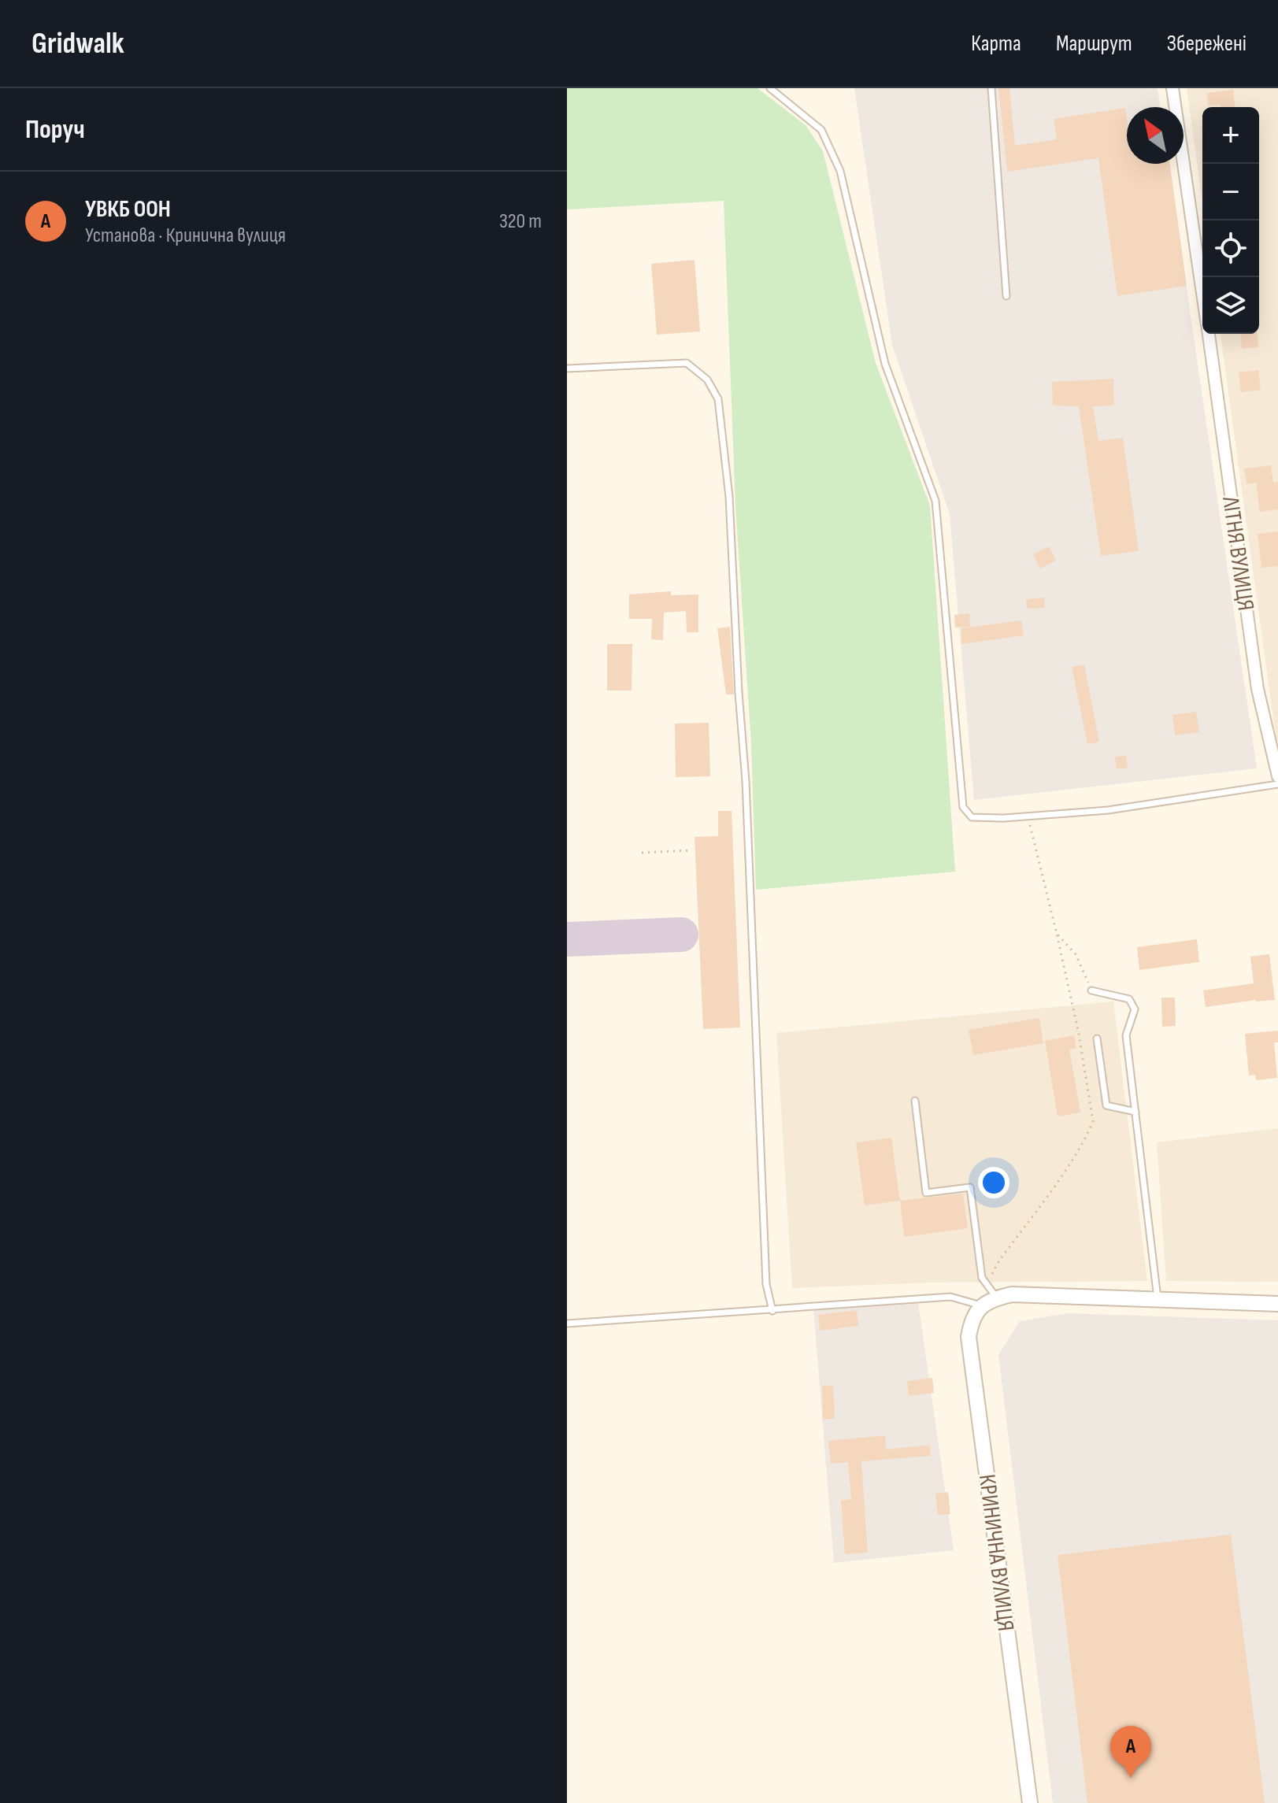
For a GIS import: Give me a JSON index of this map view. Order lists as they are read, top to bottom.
{
  "streets": {
    "street": ["ЛІТНЯ ВУЛИЦЯ", "КРИНИЧНА ВУЛИЦЯ"]
  },
  "north": "top left",
  "page": {
    "header": "Gridwalk",
    "nav": ["Карта", "Маршрут", "Збережені"],
    "heading": "Поруч",
    "map_buttons": ["+", "−"],
    "list": [
      {
        "mark": "A",
        "name": "УВКБ ООН",
        "note": "Установа · Кринична вулиця",
        "value": "320 m"
      }
    ],
    "pins": "A"
  }
}
